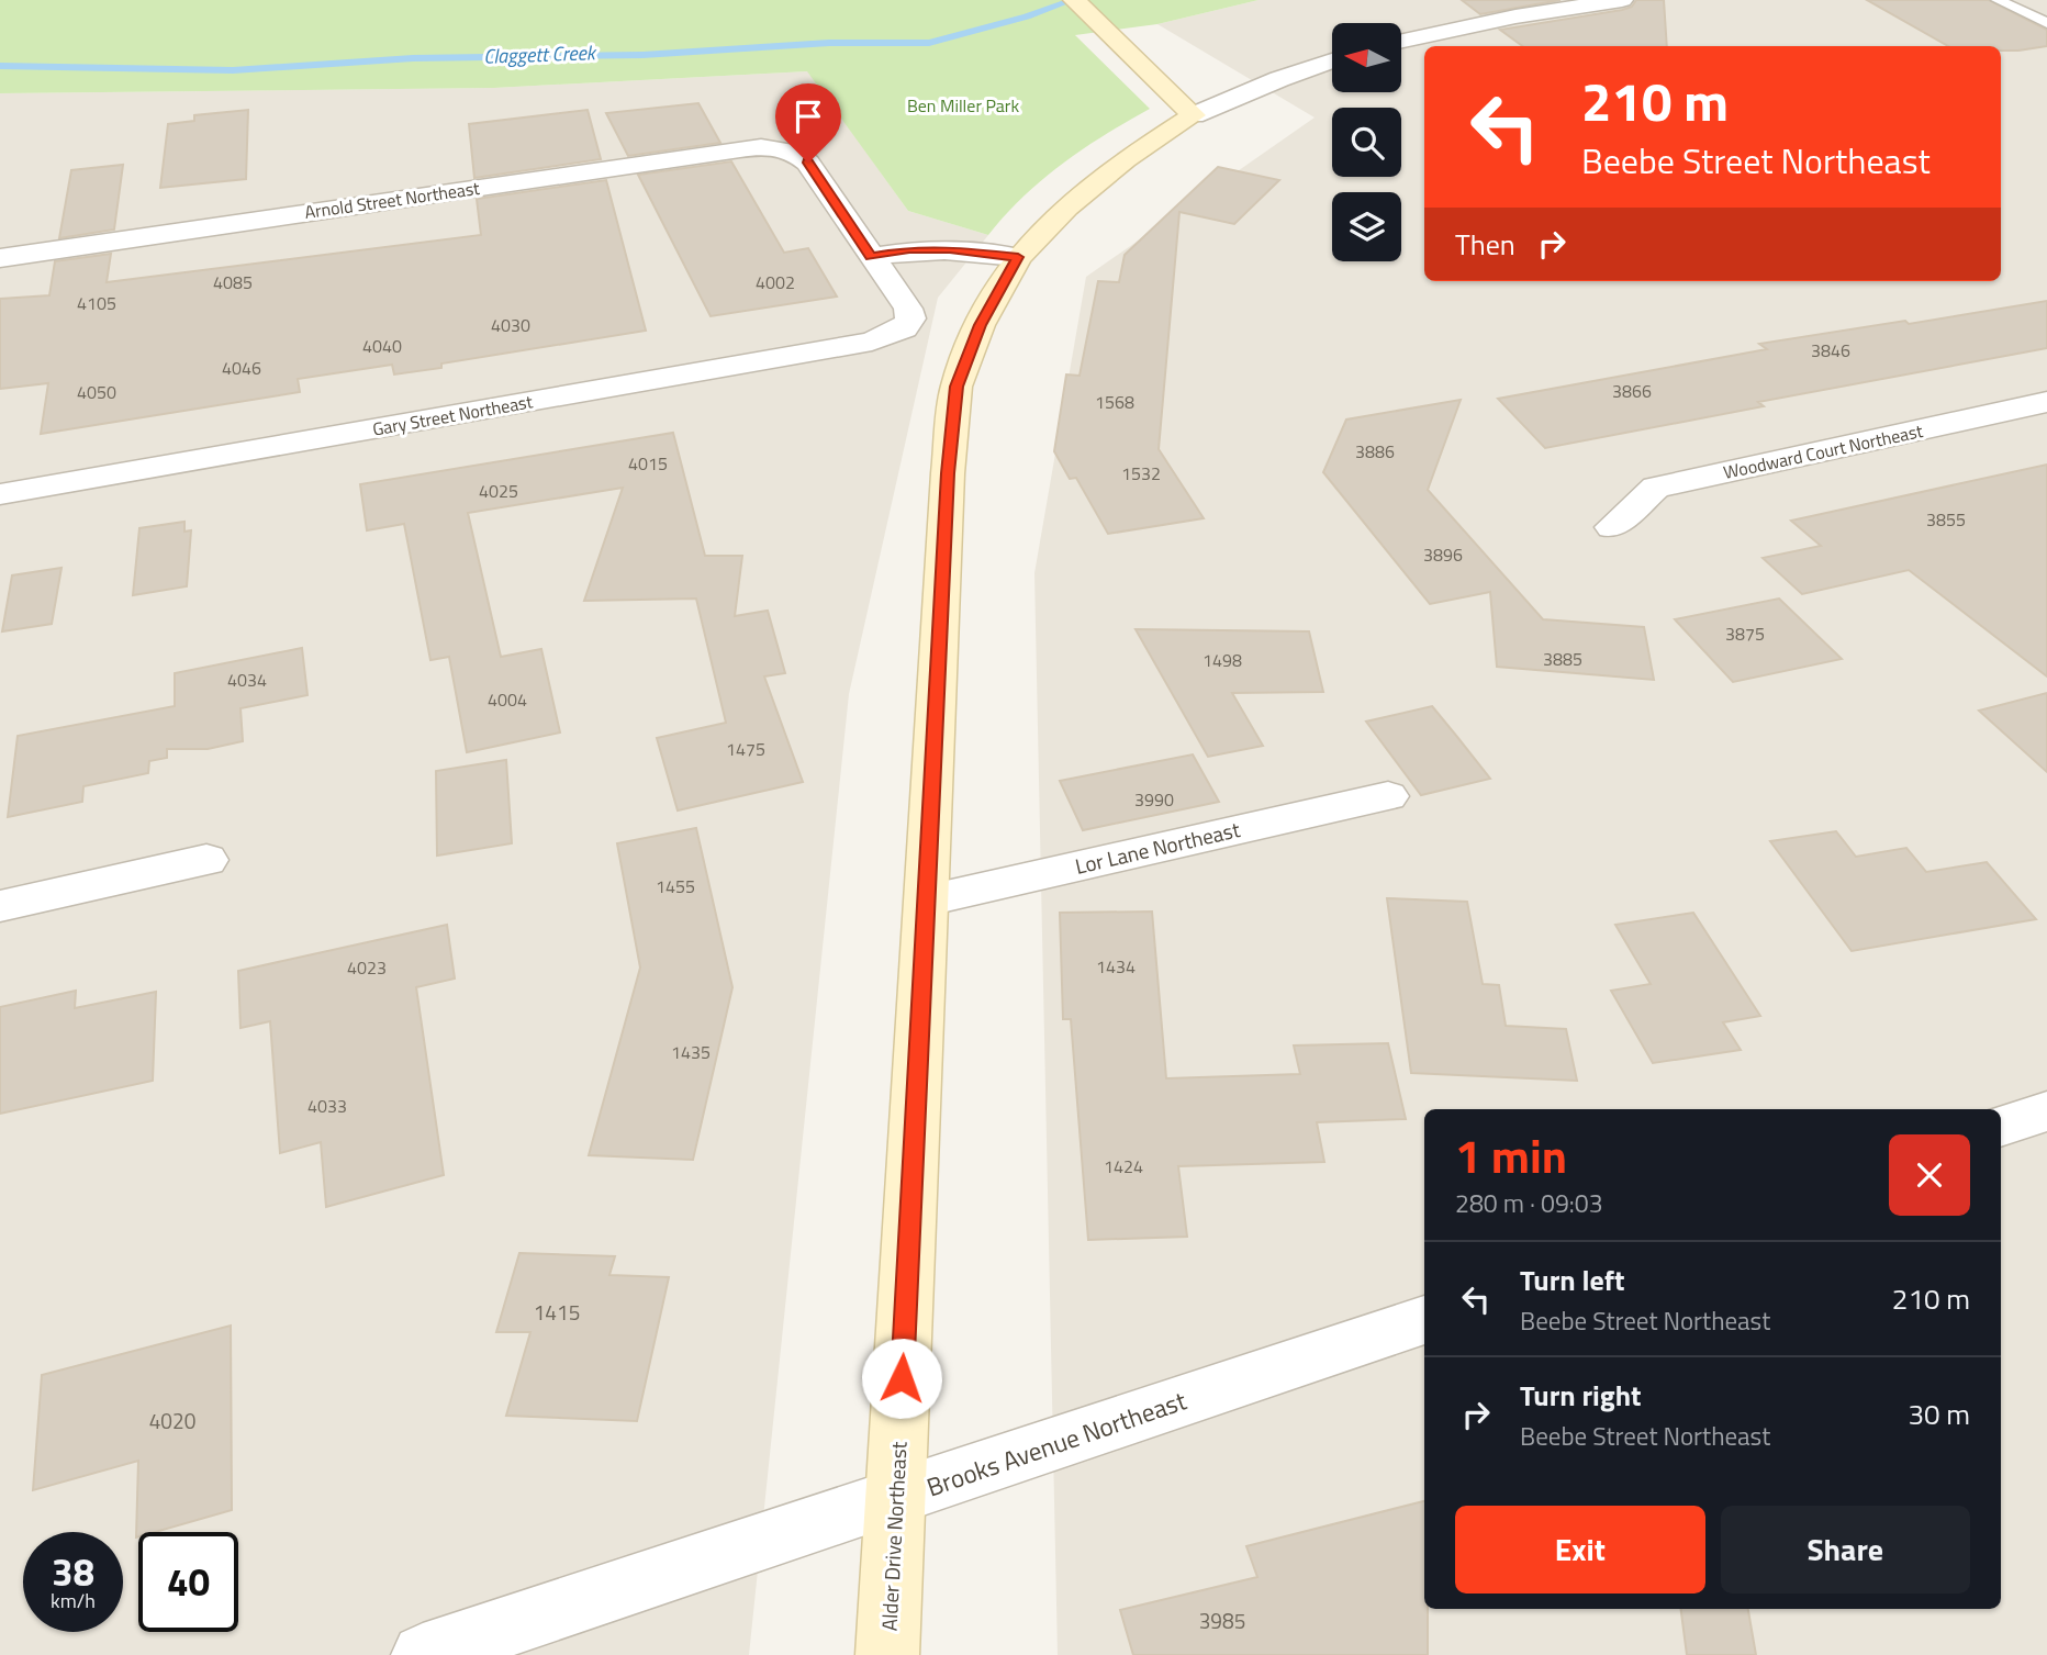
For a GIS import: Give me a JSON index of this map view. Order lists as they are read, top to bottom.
{
  "streets": {
    "street": [
      "Arnold Street Northeast",
      "Gary Street Northeast",
      "Woodward Court Northeast",
      "Lor Lane Northeast",
      "Brooks Avenue Northeast",
      "Alder Drive Northeast"
    ]
  },
  "crossings": [
    ["Arnold Street Northeast", "Gary Street Northeast"],
    ["Lor Lane Northeast", "Alder Drive Northeast"],
    ["Brooks Avenue Northeast", "Alder Drive Northeast"]
  ],
  "water": ["Claggett Creek"],
  "parks": ["Ben Miller Park"],
  "house_numbers": [
    "4085",
    "4002",
    "4105",
    "4030",
    "4040",
    "3846",
    "4046",
    "3866",
    "4050",
    "1568",
    "3886",
    "4015",
    "1532",
    "4025",
    "3855",
    "3896",
    "3875",
    "3885",
    "1498",
    "4034",
    "4004",
    "1475",
    "3990",
    "1455",
    "1434",
    "4023",
    "1435",
    "4033",
    "1424",
    "1415",
    "4020",
    "3985"
  ],
  "north": "left",
  "page": {
    "turn": ["210 m", "Beebe Street Northeast"],
    "then": "Then",
    "heading": ["1 min", "280 m · 09:03"],
    "list": [
      {
        "name": "Turn left",
        "note": "Beebe Street Northeast",
        "value": "210 m"
      },
      {
        "name": "Turn right",
        "note": "Beebe Street Northeast",
        "value": "30 m"
      }
    ],
    "buttons": ["Exit", "Share"],
    "speed": "38 km/h",
    "limit": "40"
  }
}
